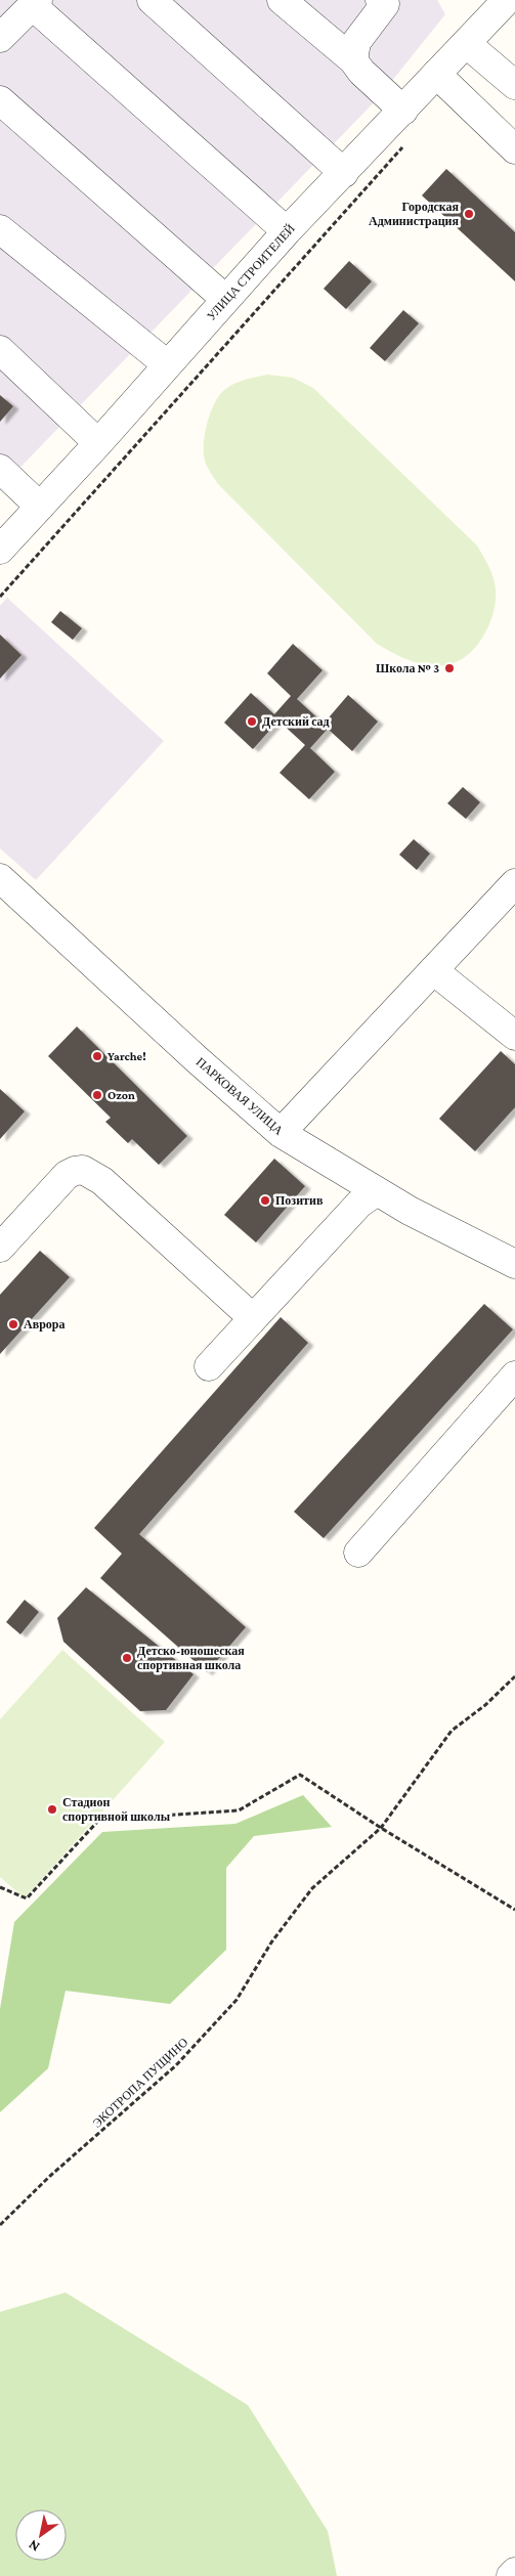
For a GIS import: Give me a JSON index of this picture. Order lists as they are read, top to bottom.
{
  "streets": {
    "street": ["УЛИЦА СТРОИТЕЛЕЙ", "ПАРКОВАЯ УЛИЦА"],
    "path": ["ЭКОТРОПА ПУЩИНО"]
  },
  "places": [
    "Городская Администрация",
    "Школа № 3",
    "Детский сад",
    "Yarche!",
    "Ozon",
    "Позитив",
    "Аврора",
    "Детско-юношеская спортивная школа",
    "Стадион спортивной школы"
  ],
  "north": "bottom left"
}
